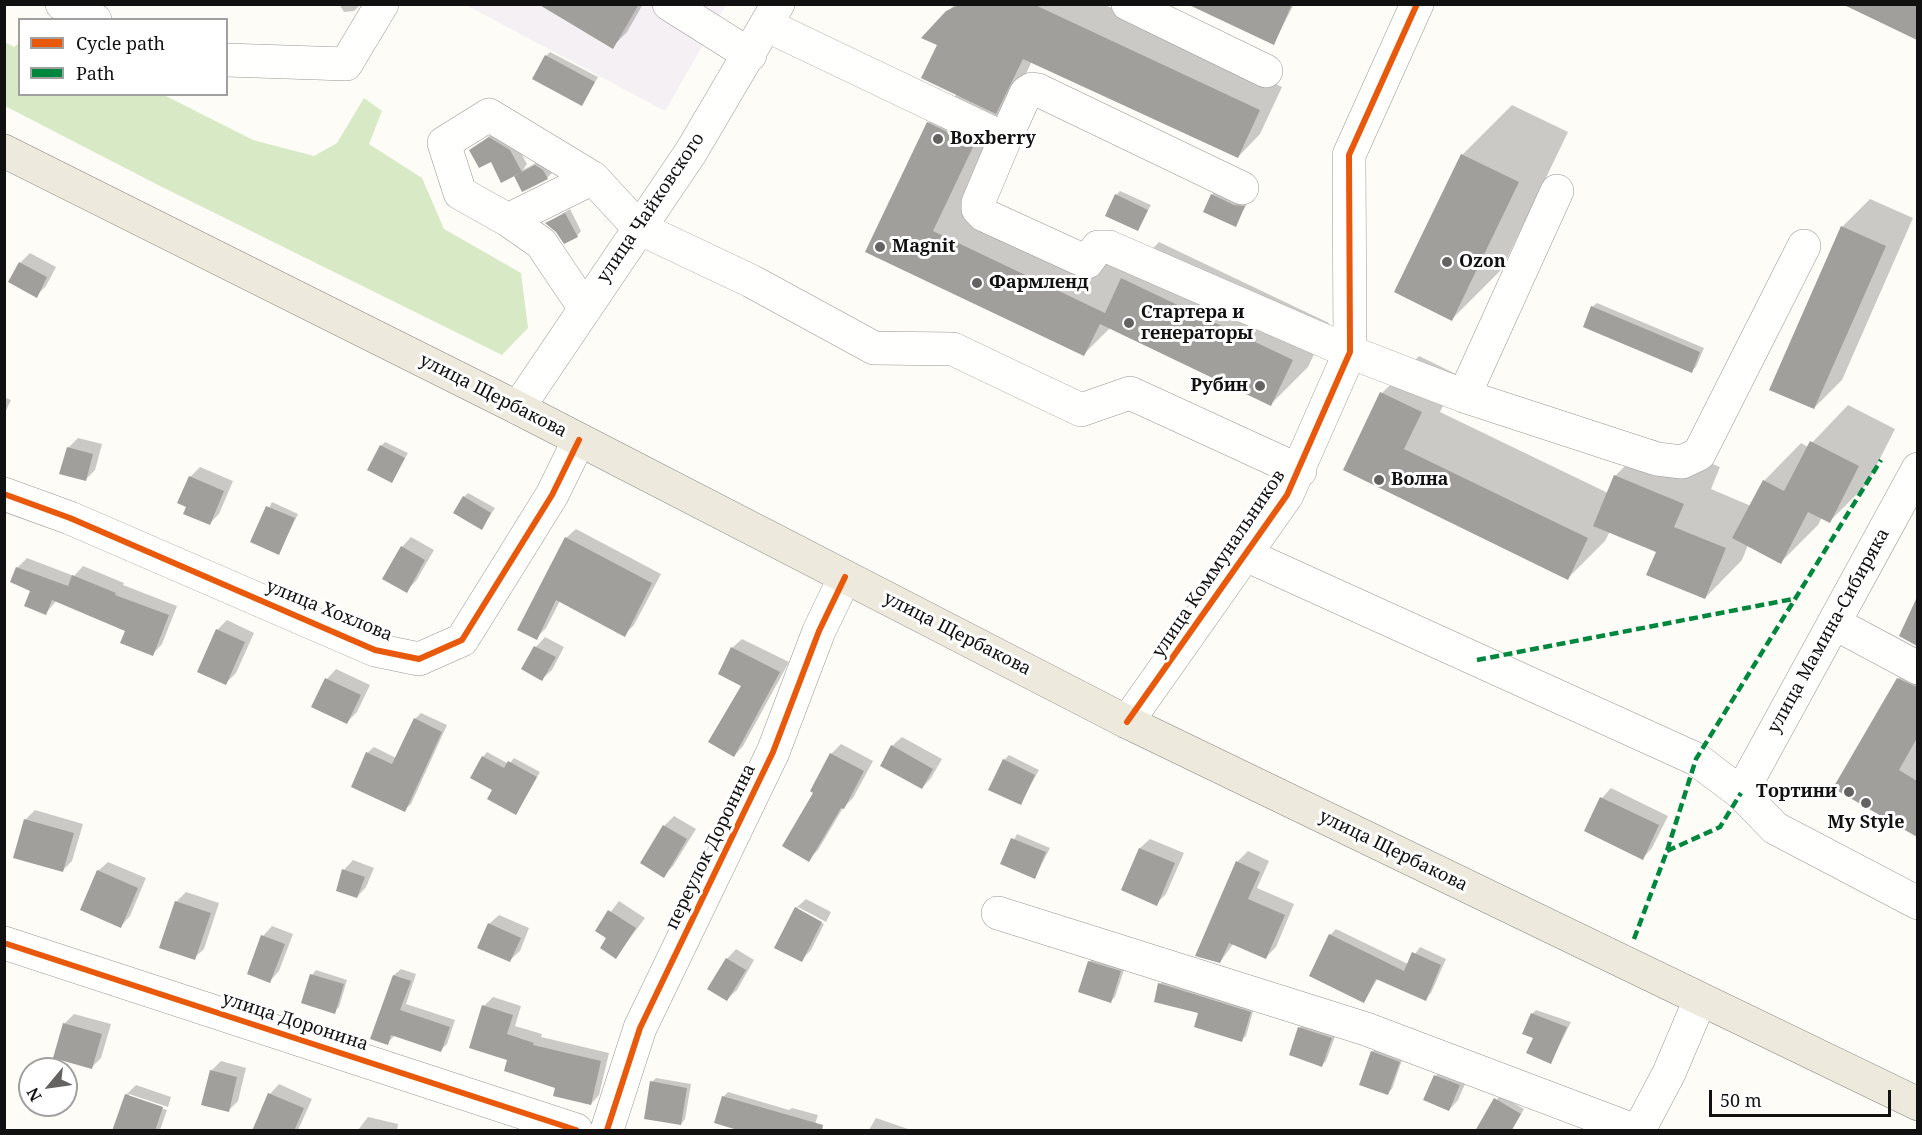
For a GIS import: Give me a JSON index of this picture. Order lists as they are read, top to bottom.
{
  "streets": {
    "main road": ["улица Щербакова"],
    "street": [
      "улица Чайковского",
      "улица Коммунальников",
      "улица Хохлова",
      "улица Мамина-Сибиряка",
      "переулок Доронина",
      "улица Доронина"
    ]
  },
  "crossings": [
    ["улица Чайковского", "улица Щербакова"],
    ["улица Щербакова", "улица Коммунальников"],
    ["улица Щербакова", "улица Хохлова"],
    ["улица Щербакова", "переулок Доронина"]
  ],
  "places": [
    "Boxberry",
    "Magnit",
    "Ozon",
    "Фармленд",
    "Стартера и генераторы",
    "Рубин",
    "Волна",
    "Тортини",
    "My Style"
  ],
  "legend": ["Cycle path", "Path"],
  "scale_bar": "50 m",
  "north": "bottom left"
}
